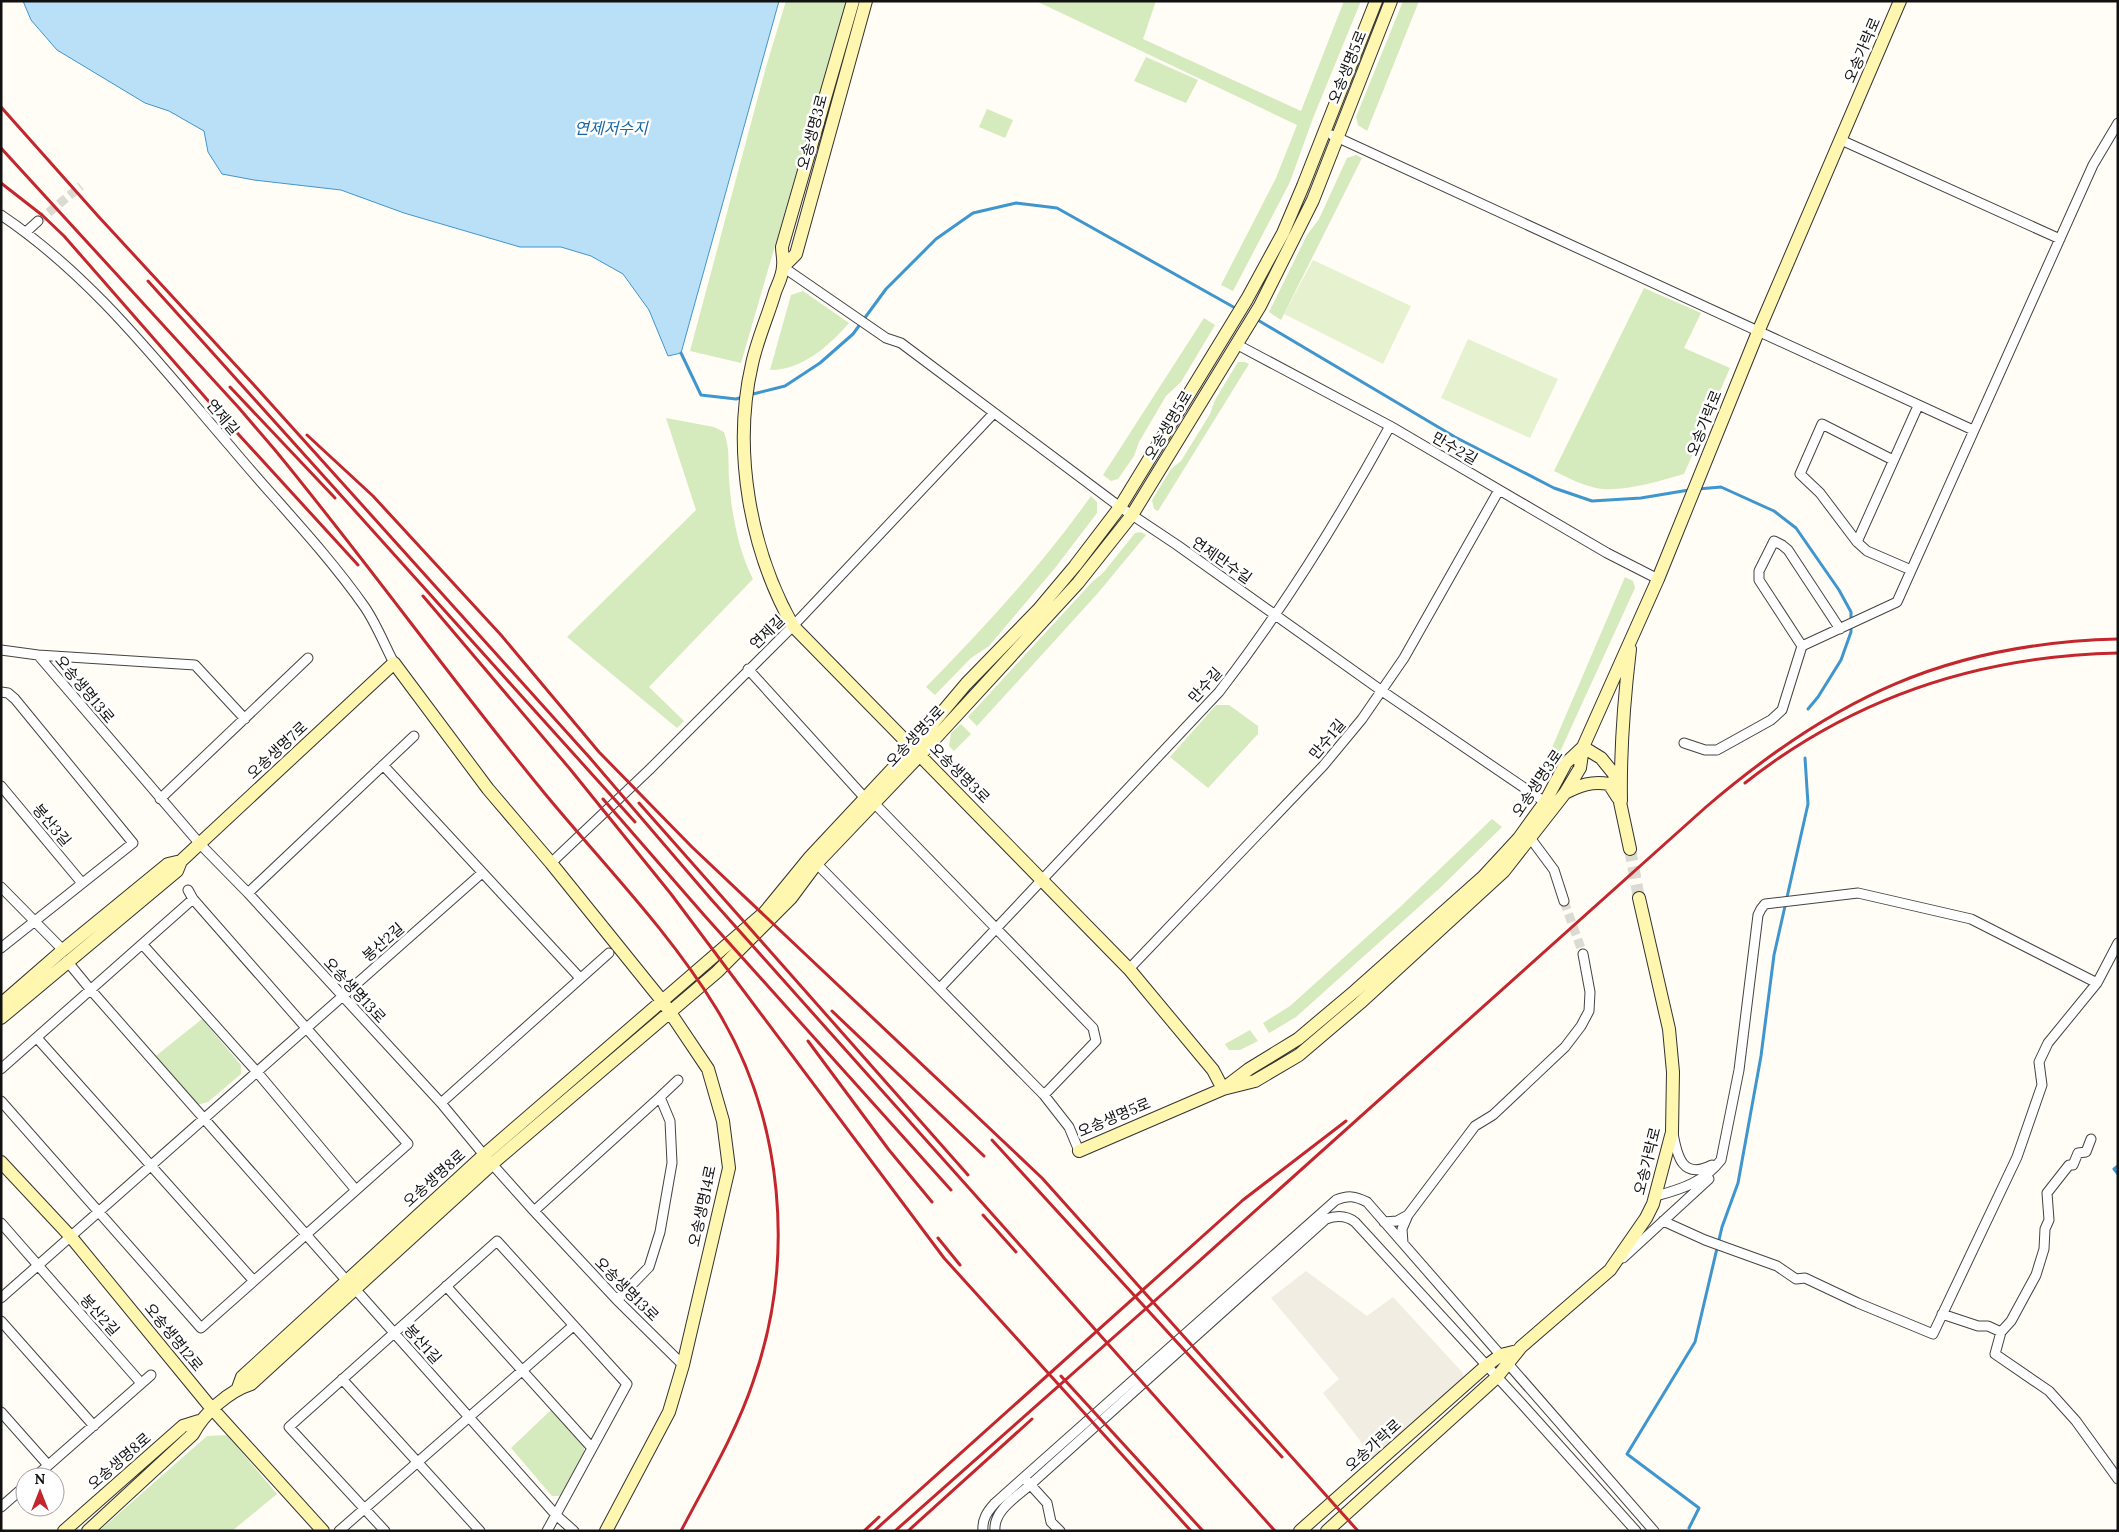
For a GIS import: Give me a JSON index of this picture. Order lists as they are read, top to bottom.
{
  "streets": {
    "street": [
      "오송가락로",
      "오송생명5로",
      "오송생명3로",
      "연제길",
      "만수2길",
      "연제만수길",
      "만수길",
      "오송생명13로",
      "만수1길",
      "오송생명7로",
      "봉산3길",
      "봉산2길",
      "오송생명8로",
      "오송생명14로",
      "오송생명12로",
      "봉산1길"
    ]
  },
  "crossings": [
    ["오송가락로", "오송생명3로"],
    ["오송가락로", "만수2길"],
    ["오송생명5로", "오송생명3로"],
    ["오송생명5로", "만수2길"],
    ["오송생명5로", "연제만수길"],
    ["오송생명5로", "만수길"],
    ["오송생명5로", "오송생명8로"],
    ["오송생명3로", "연제길"],
    ["오송생명3로", "연제만수길"],
    ["오송생명3로", "만수길"],
    ["오송생명3로", "만수1길"],
    ["연제길", "연제만수길"],
    ["연제길", "오송생명7로"],
    ["연제길", "오송생명14로"],
    ["만수2길", "만수길"],
    ["만수2길", "만수1길"],
    ["연제만수길", "만수길"],
    ["연제만수길", "만수1길"],
    ["오송생명13로", "오송생명7로"],
    ["오송생명13로", "봉산2길"],
    ["오송생명13로", "오송생명8로"],
    ["오송생명13로", "오송생명14로"],
    ["오송생명7로", "오송생명14로"],
    ["봉산2길", "오송생명12로"],
    ["오송생명8로", "오송생명14로"],
    ["오송생명8로", "오송생명12로"],
    ["오송생명8로", "봉산1길"]
  ],
  "water": ["연제저수지"],
  "north": "top"
}
